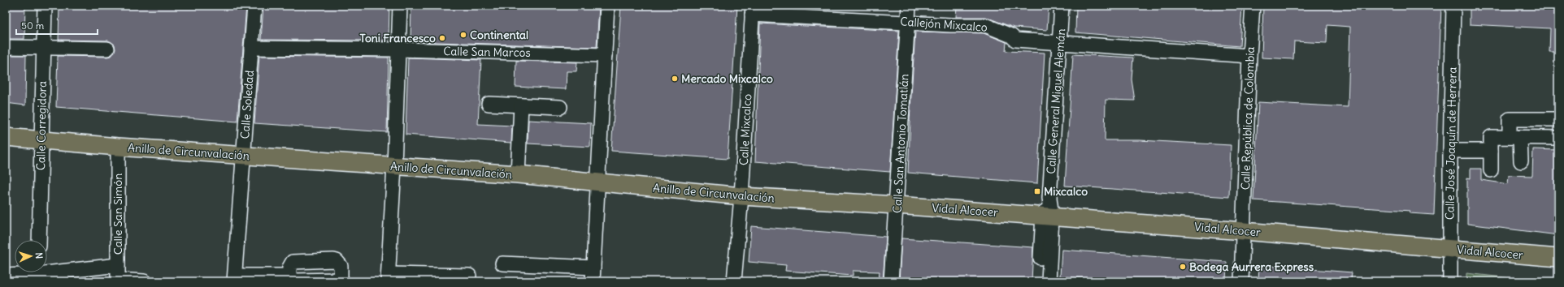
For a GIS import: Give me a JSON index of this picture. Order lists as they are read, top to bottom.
{
  "streets": {
    "main road": ["Anillo de Circunvalación", "Vidal Alcocer"],
    "street": [
      "Callejón Mixcalco",
      "Calle San Marcos",
      "Calle General Miguel Alemán",
      "Calle Soledad",
      "Calle República de Colombia",
      "Calle Corregidora",
      "Calle Mixcalco",
      "Calle San Antonio Tomatlán",
      "Calle José Joaquín de Herrera",
      "Calle San Simón"
    ]
  },
  "crossings": [
    ["Callejón Mixcalco", "Calle General Miguel Alemán"],
    ["Callejón Mixcalco", "Calle República de Colombia"],
    ["Callejón Mixcalco", "Calle Mixcalco"],
    ["Callejón Mixcalco", "Calle San Antonio Tomatlán"],
    ["Calle San Marcos", "Calle Soledad"],
    ["Calle General Miguel Alemán", "Vidal Alcocer"],
    ["Calle Soledad", "Anillo de Circunvalación"],
    ["Calle República de Colombia", "Vidal Alcocer"],
    ["Calle Corregidora", "Anillo de Circunvalación"],
    ["Calle Mixcalco", "Anillo de Circunvalación"],
    ["Calle San Antonio Tomatlán", "Anillo de Circunvalación"],
    ["Calle San Antonio Tomatlán", "Vidal Alcocer"],
    ["Calle José Joaquín de Herrera", "Vidal Alcocer"],
    ["Anillo de Circunvalación", "Vidal Alcocer"],
    ["Anillo de Circunvalación", "Calle San Simón"]
  ],
  "places": {
    "other": [
      "Continental",
      "Toni Francesco",
      "Mercado Mixcalco",
      "Bodega Aurrera Express"
    ],
    "transit": ["Mixcalco"]
  },
  "scale_bar": "50 m",
  "north": "right"
}
